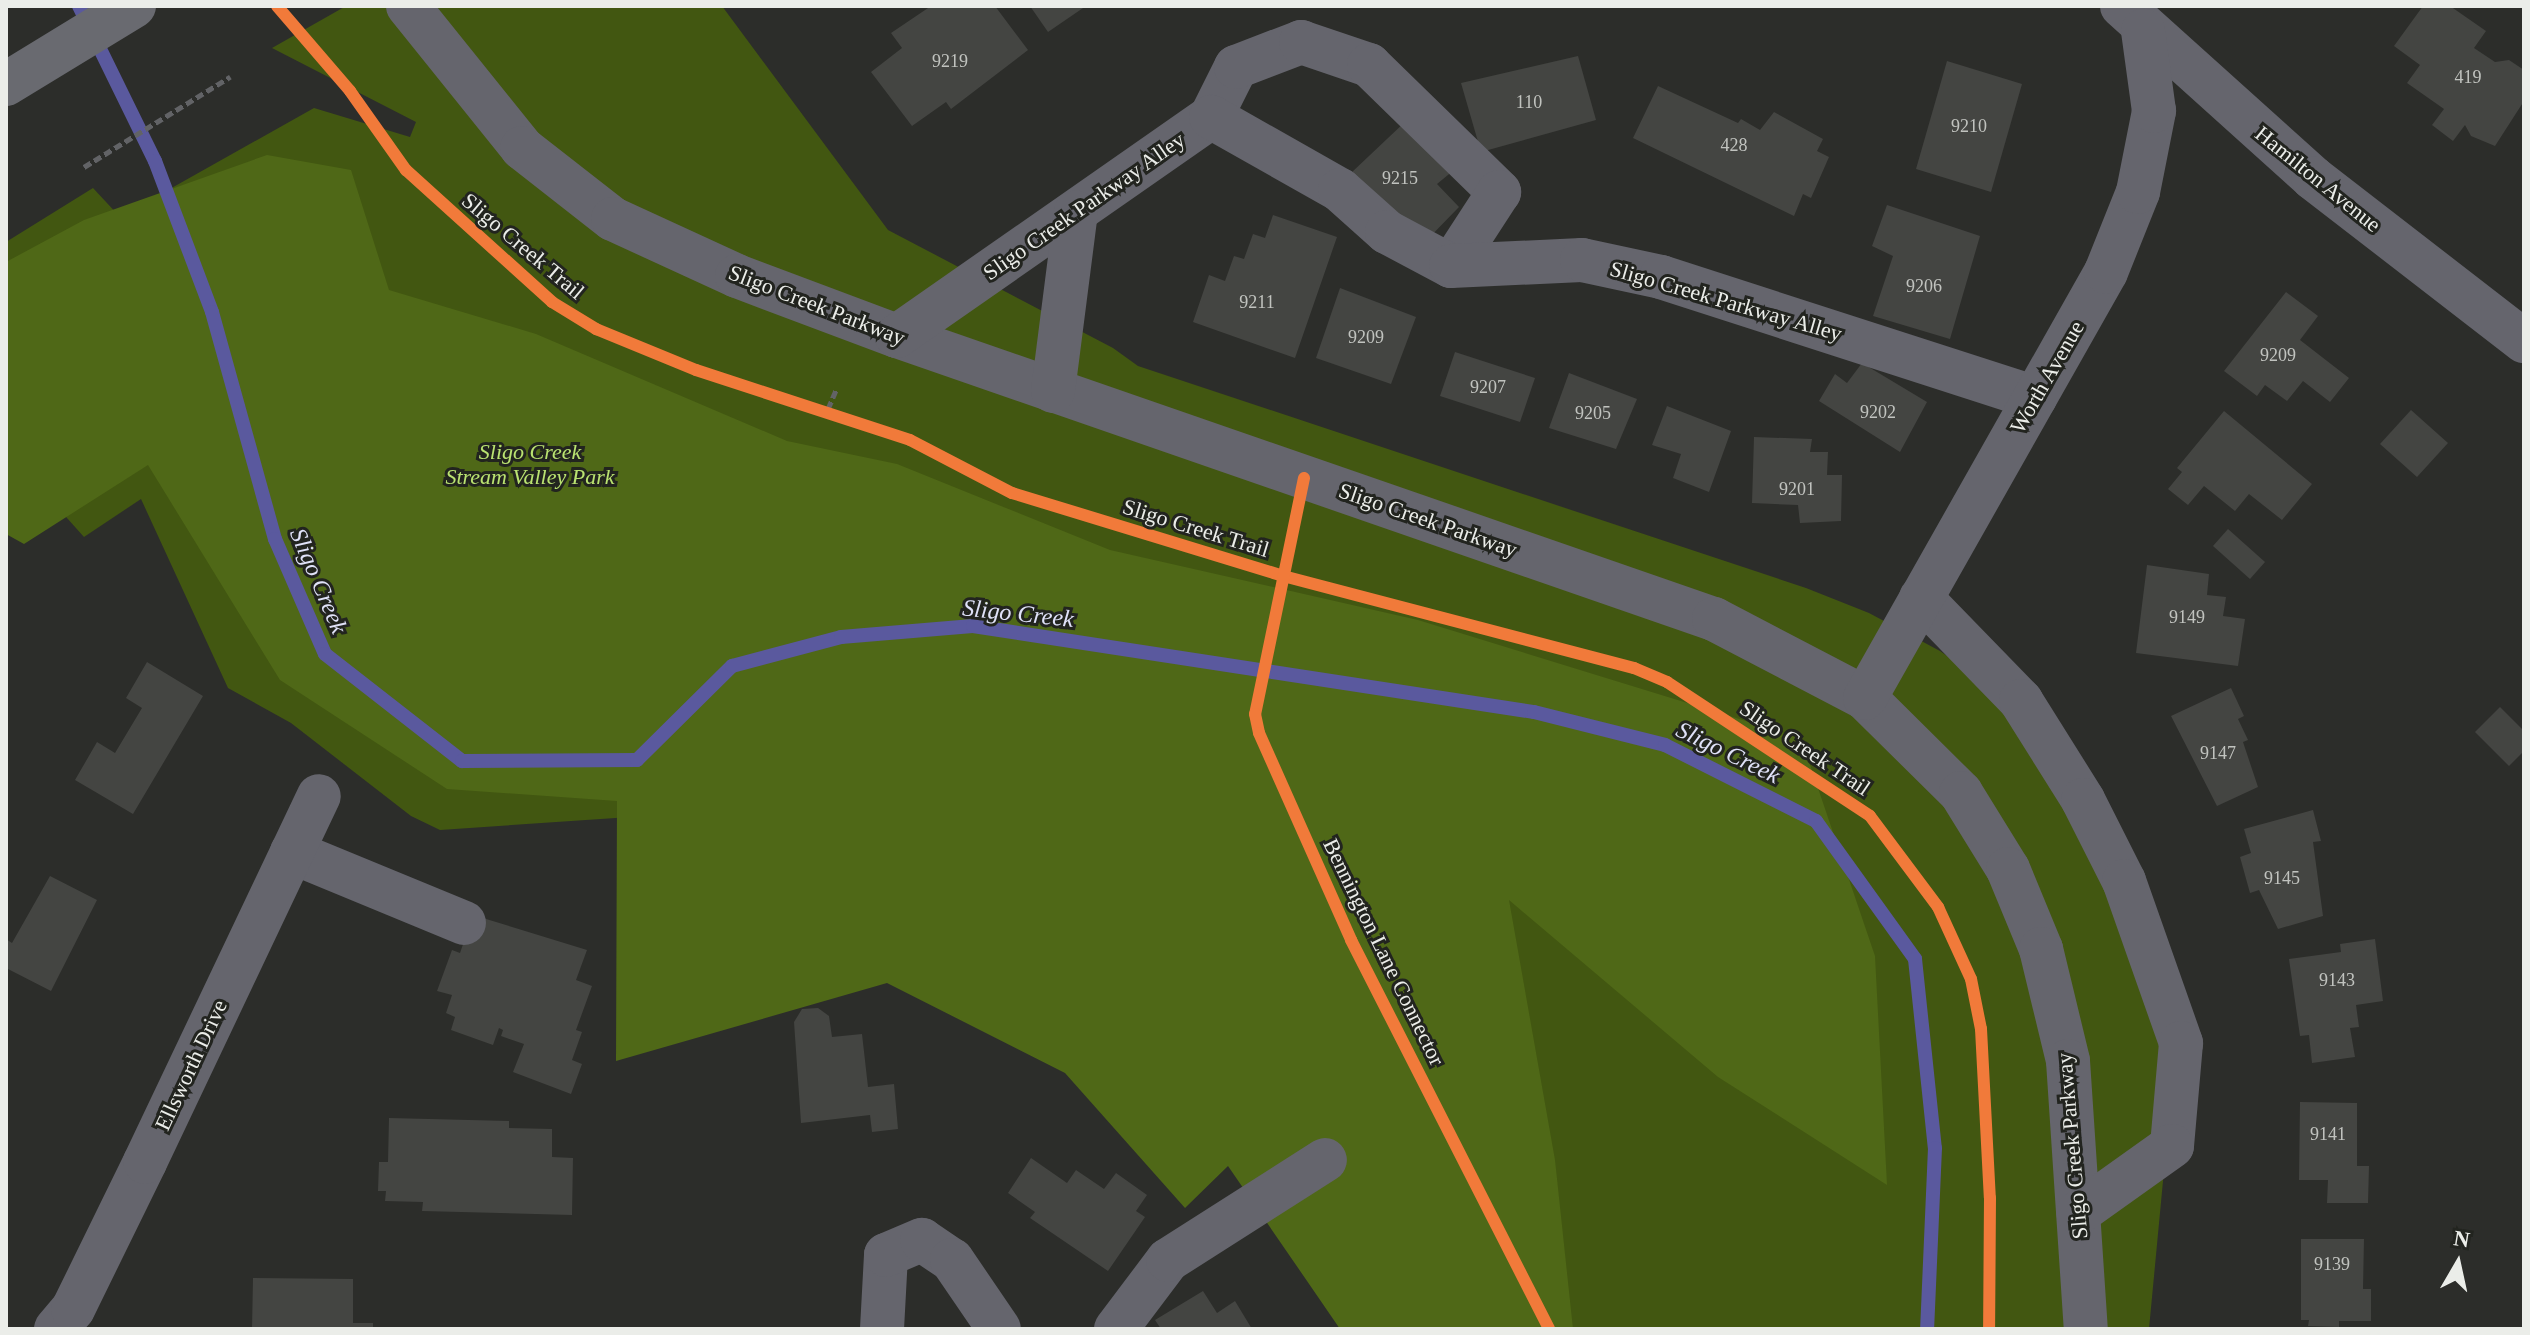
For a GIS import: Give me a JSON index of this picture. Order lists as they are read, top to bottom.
{
  "streets": {
    "street": [
      "Hamilton Avenue",
      "Sligo Creek Parkway Alley",
      "Sligo Creek Parkway",
      "Worth Avenue",
      "Ellsworth Drive"
    ],
    "cycle path": ["Sligo Creek Trail", "Bennington Lane Connector"]
  },
  "crossings": [
    ["Hamilton Avenue", "Worth Avenue"],
    ["Sligo Creek Parkway Alley", "Sligo Creek Parkway"],
    ["Sligo Creek Parkway Alley", "Worth Avenue"],
    ["Sligo Creek Parkway", "Worth Avenue"]
  ],
  "water": ["Sligo Creek"],
  "parks": ["Sligo Creek Stream Valley Park"],
  "house_numbers": [
    "9219",
    "419",
    "110",
    "9210",
    "428",
    "9215",
    "9206",
    "9211",
    "9209",
    "9209",
    "9207",
    "9202",
    "9205",
    "9201",
    "9149",
    "9147",
    "9145",
    "9143",
    "9141",
    "9139"
  ],
  "north": "top"
}
